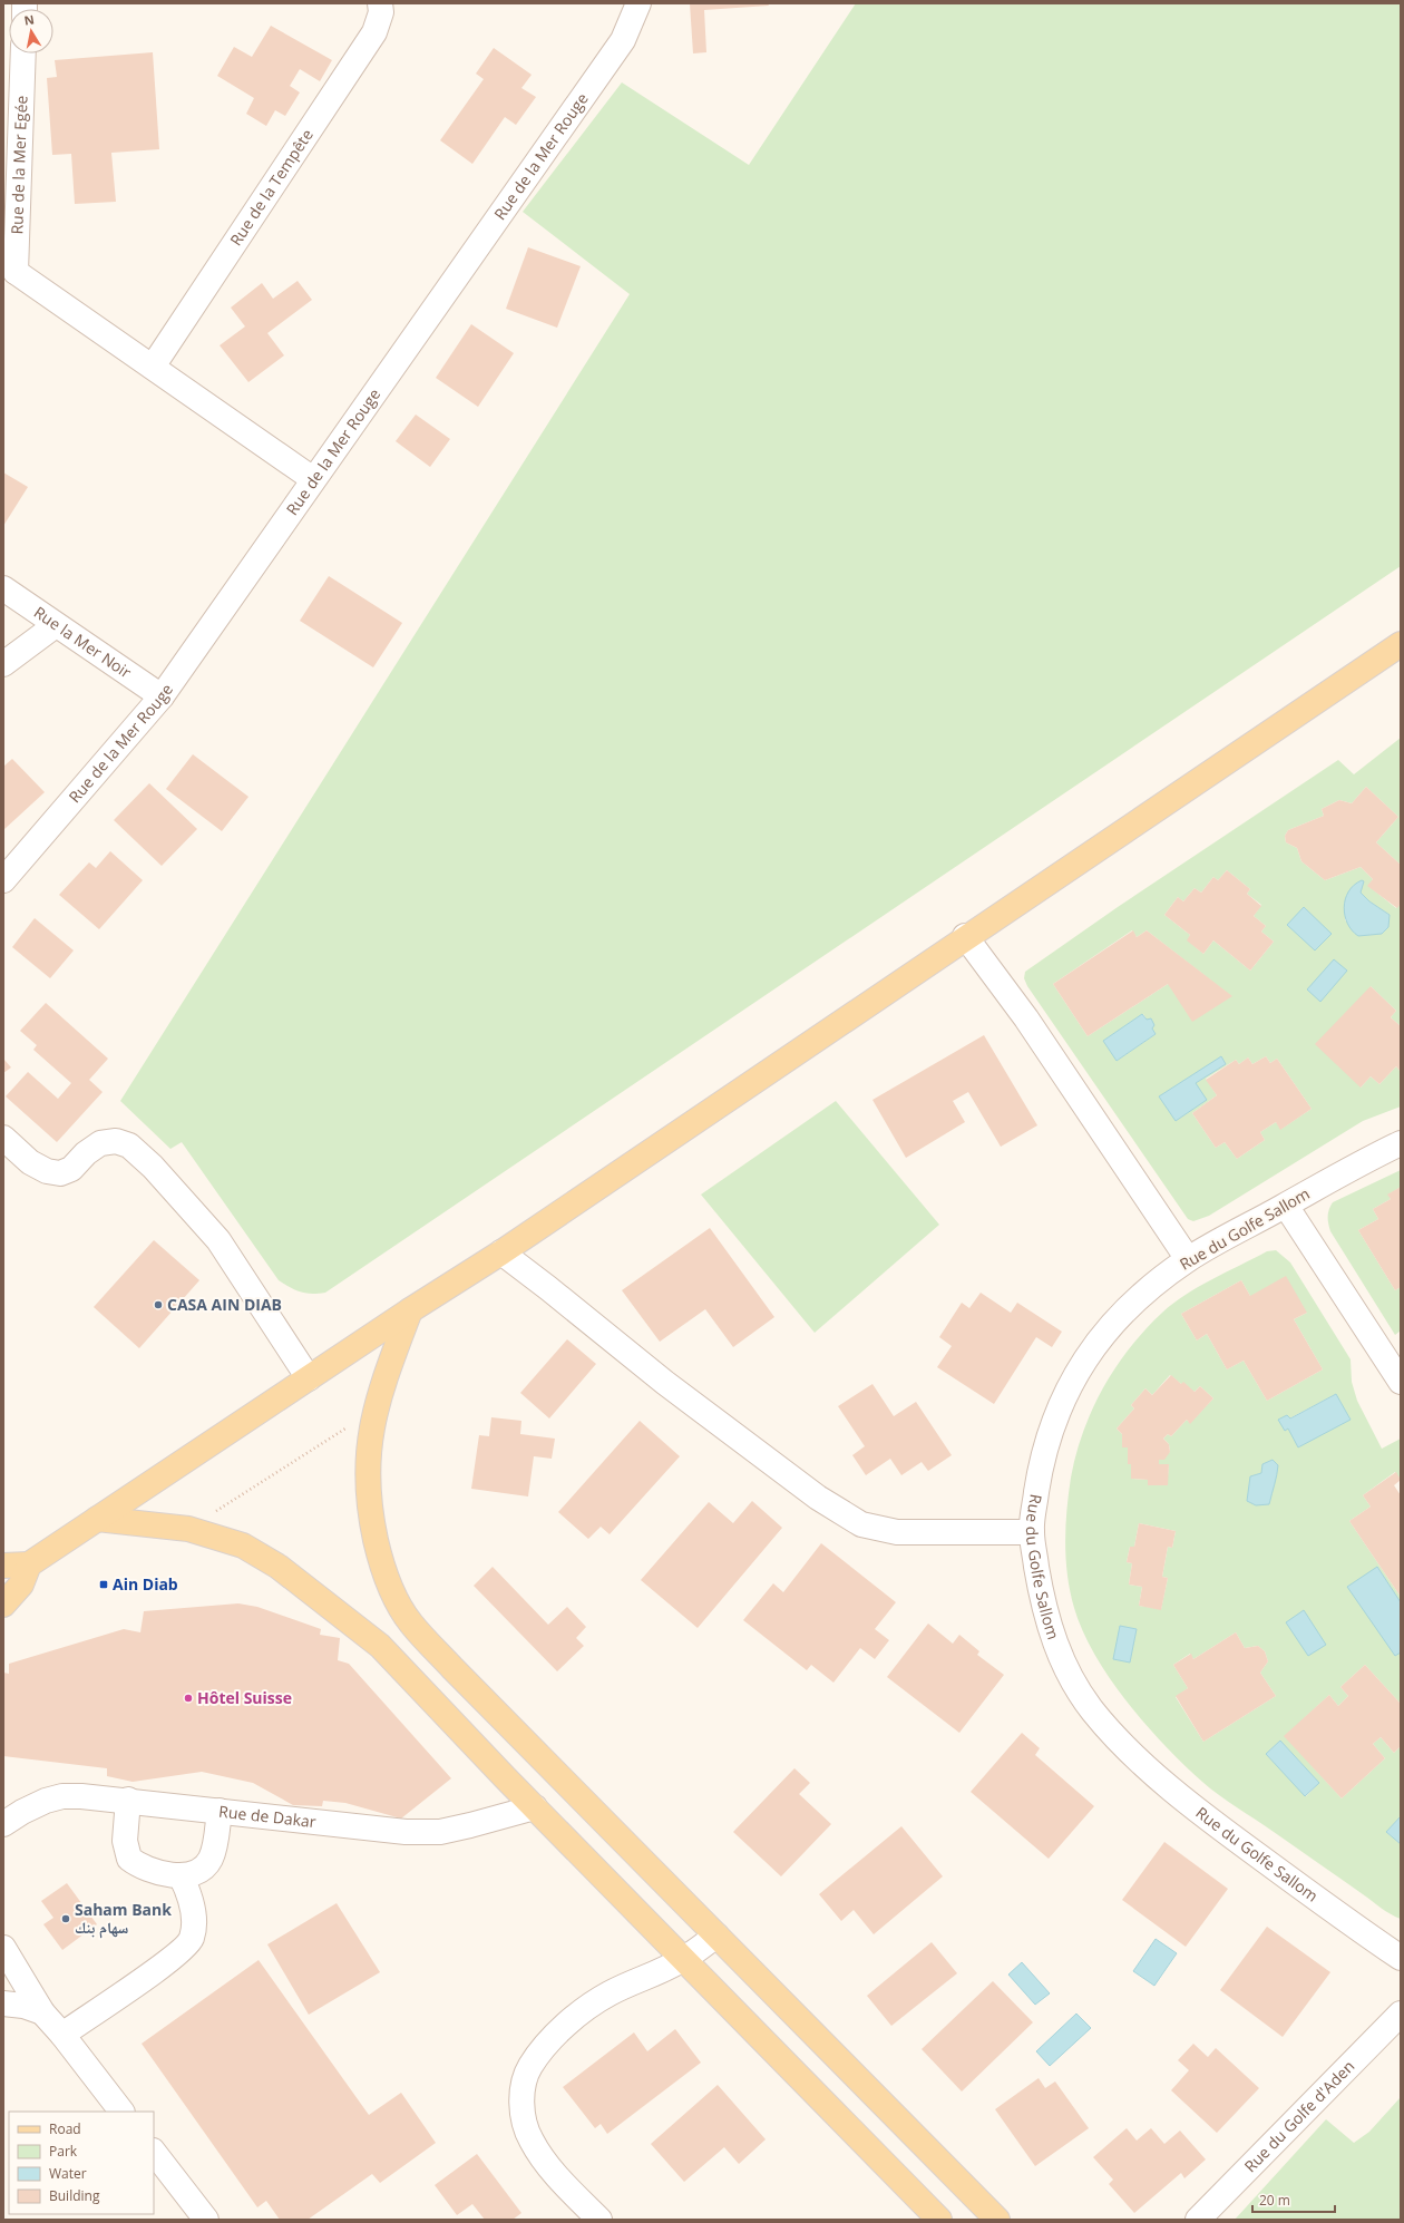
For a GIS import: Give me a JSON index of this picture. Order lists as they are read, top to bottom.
{
  "streets": {
    "street": [
      "Rue de la Mer Rouge",
      "Rue de la Mer Egée",
      "Rue de la Tempête",
      "Rue la Mer Noir",
      "Rue du Golfe Sallom",
      "Rue de Dakar",
      "Rue du Golfe d'Aden"
    ]
  },
  "crossings": [
    ["Rue de la Mer Rouge", "Rue la Mer Noir"]
  ],
  "places": {
    "other": ["CASA AIN DIAB", "Hôtel Suisse", "Saham Bank سهام بنك"],
    "transit": ["Ain Diab"]
  },
  "legend": [
    "Road",
    "Park",
    "Water",
    "Building"
  ],
  "scale_bar": "20 m",
  "north": "top"
}
